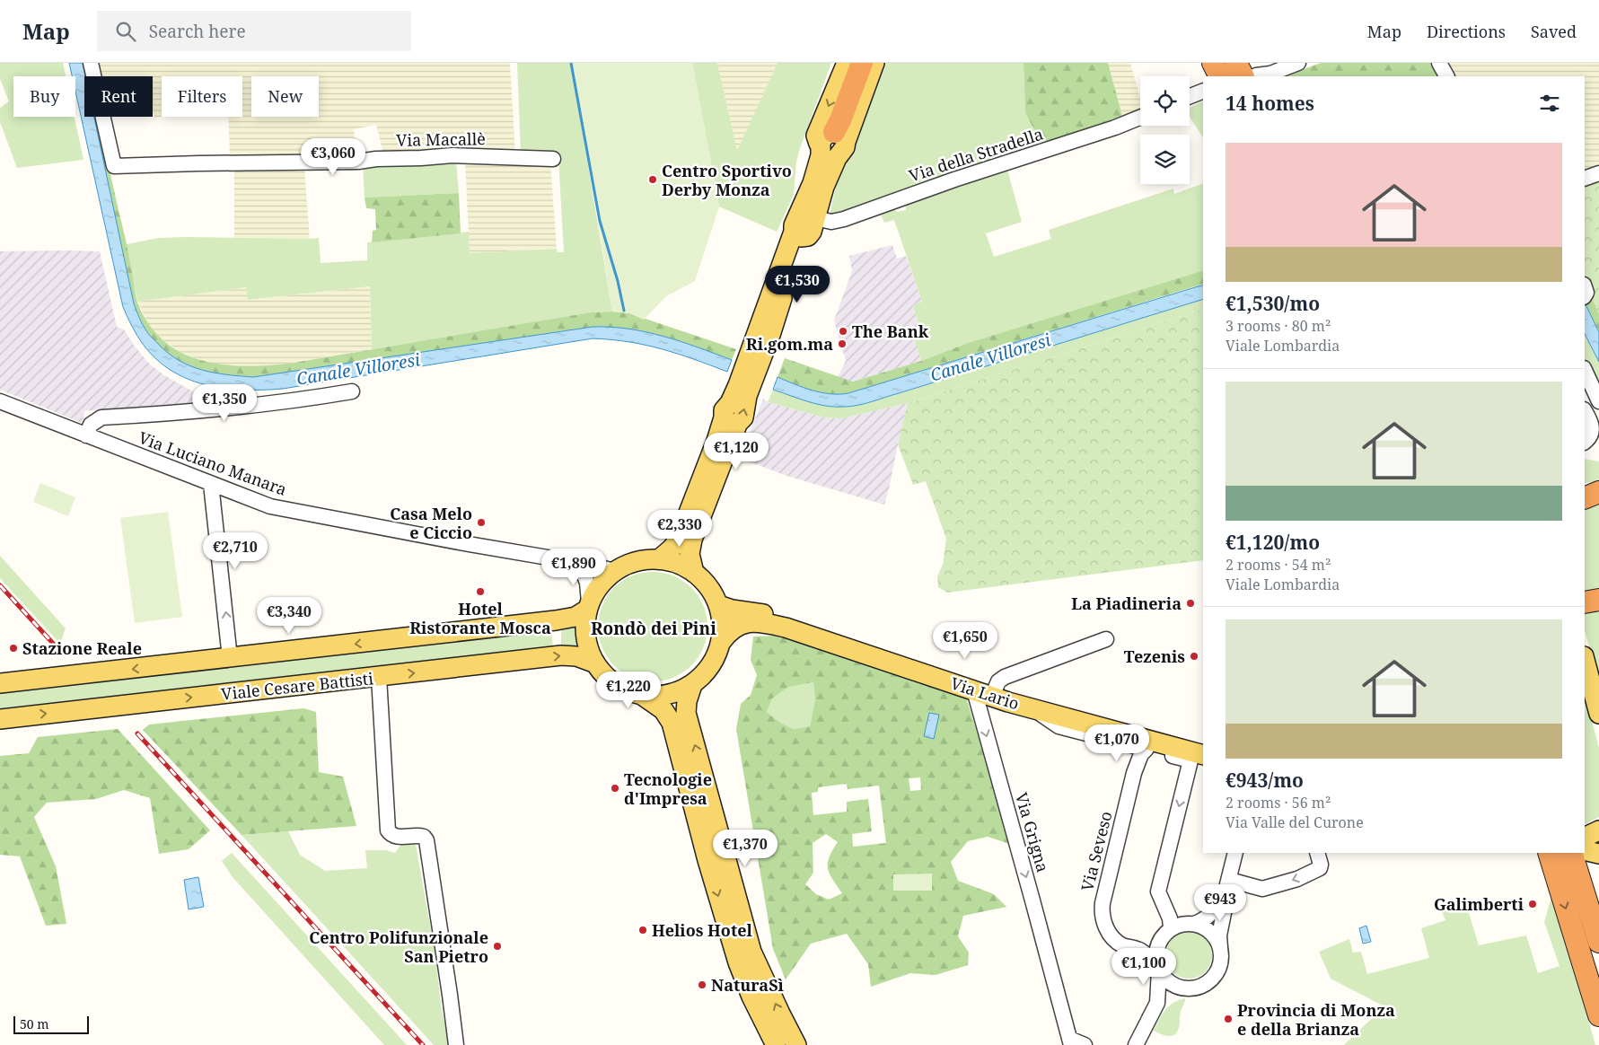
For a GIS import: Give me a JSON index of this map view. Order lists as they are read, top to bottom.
{
  "streets": {
    "main road": ["Viale Cesare Battisti", "Via Lario"],
    "street": [
      "Via Macallè",
      "Via della Stradella",
      "Via Luciano Manara",
      "Via Grigna",
      "Via Seveso"
    ]
  },
  "crossings": [
    ["Via Luciano Manara", "Viale Cesare Battisti"],
    ["Via Luciano Manara", "Via Lario"],
    ["Viale Cesare Battisti", "Via Lario"],
    ["Via Lario", "Via Grigna"]
  ],
  "one_way": ["Via Grigna"],
  "districts": ["Rondò dei Pini"],
  "water": ["Canale Villoresi"],
  "places": [
    "Centro Sportivo Derby Monza",
    "The Bank",
    "Ri.gom.ma",
    "Casa Melo e Ciccio",
    "Hotel Ristorante Mosca",
    "La Piadineria",
    "Stazione Reale",
    "Tezenis",
    "Tecnologie d'Impresa",
    "Galimberti",
    "Helios Hotel",
    "Centro Polifunzionale San Pietro",
    "NaturaSì",
    "Provincia di Monza e della Brianza"
  ],
  "scale_bar": "50 m",
  "page": {
    "header": "Map",
    "search": "Search here",
    "nav": ["Map", "Directions", "Saved"],
    "chip": [
      "Buy",
      "Rent",
      "Filters",
      "New"
    ],
    "heading": "14 homes",
    "list": [
      {
        "name": "€1,530/mo",
        "note": "3 rooms · 80 m² · Viale Lombardia"
      },
      {
        "name": "€1,120/mo",
        "note": "2 rooms · 54 m² · Viale Lombardia"
      },
      {
        "name": "€943/mo",
        "note": "2 rooms · 56 m² · Via Valle del Curone"
      }
    ],
    "price": [
      "€3,060",
      "€1,530",
      "€1,350",
      "€1,120",
      "€2,330",
      "€2,710",
      "€1,890",
      "€3,340",
      "€1,650",
      "€1,220",
      "€1,070",
      "€1,370",
      "€943",
      "€1,100"
    ],
    "scale": "50 m"
  }
}
